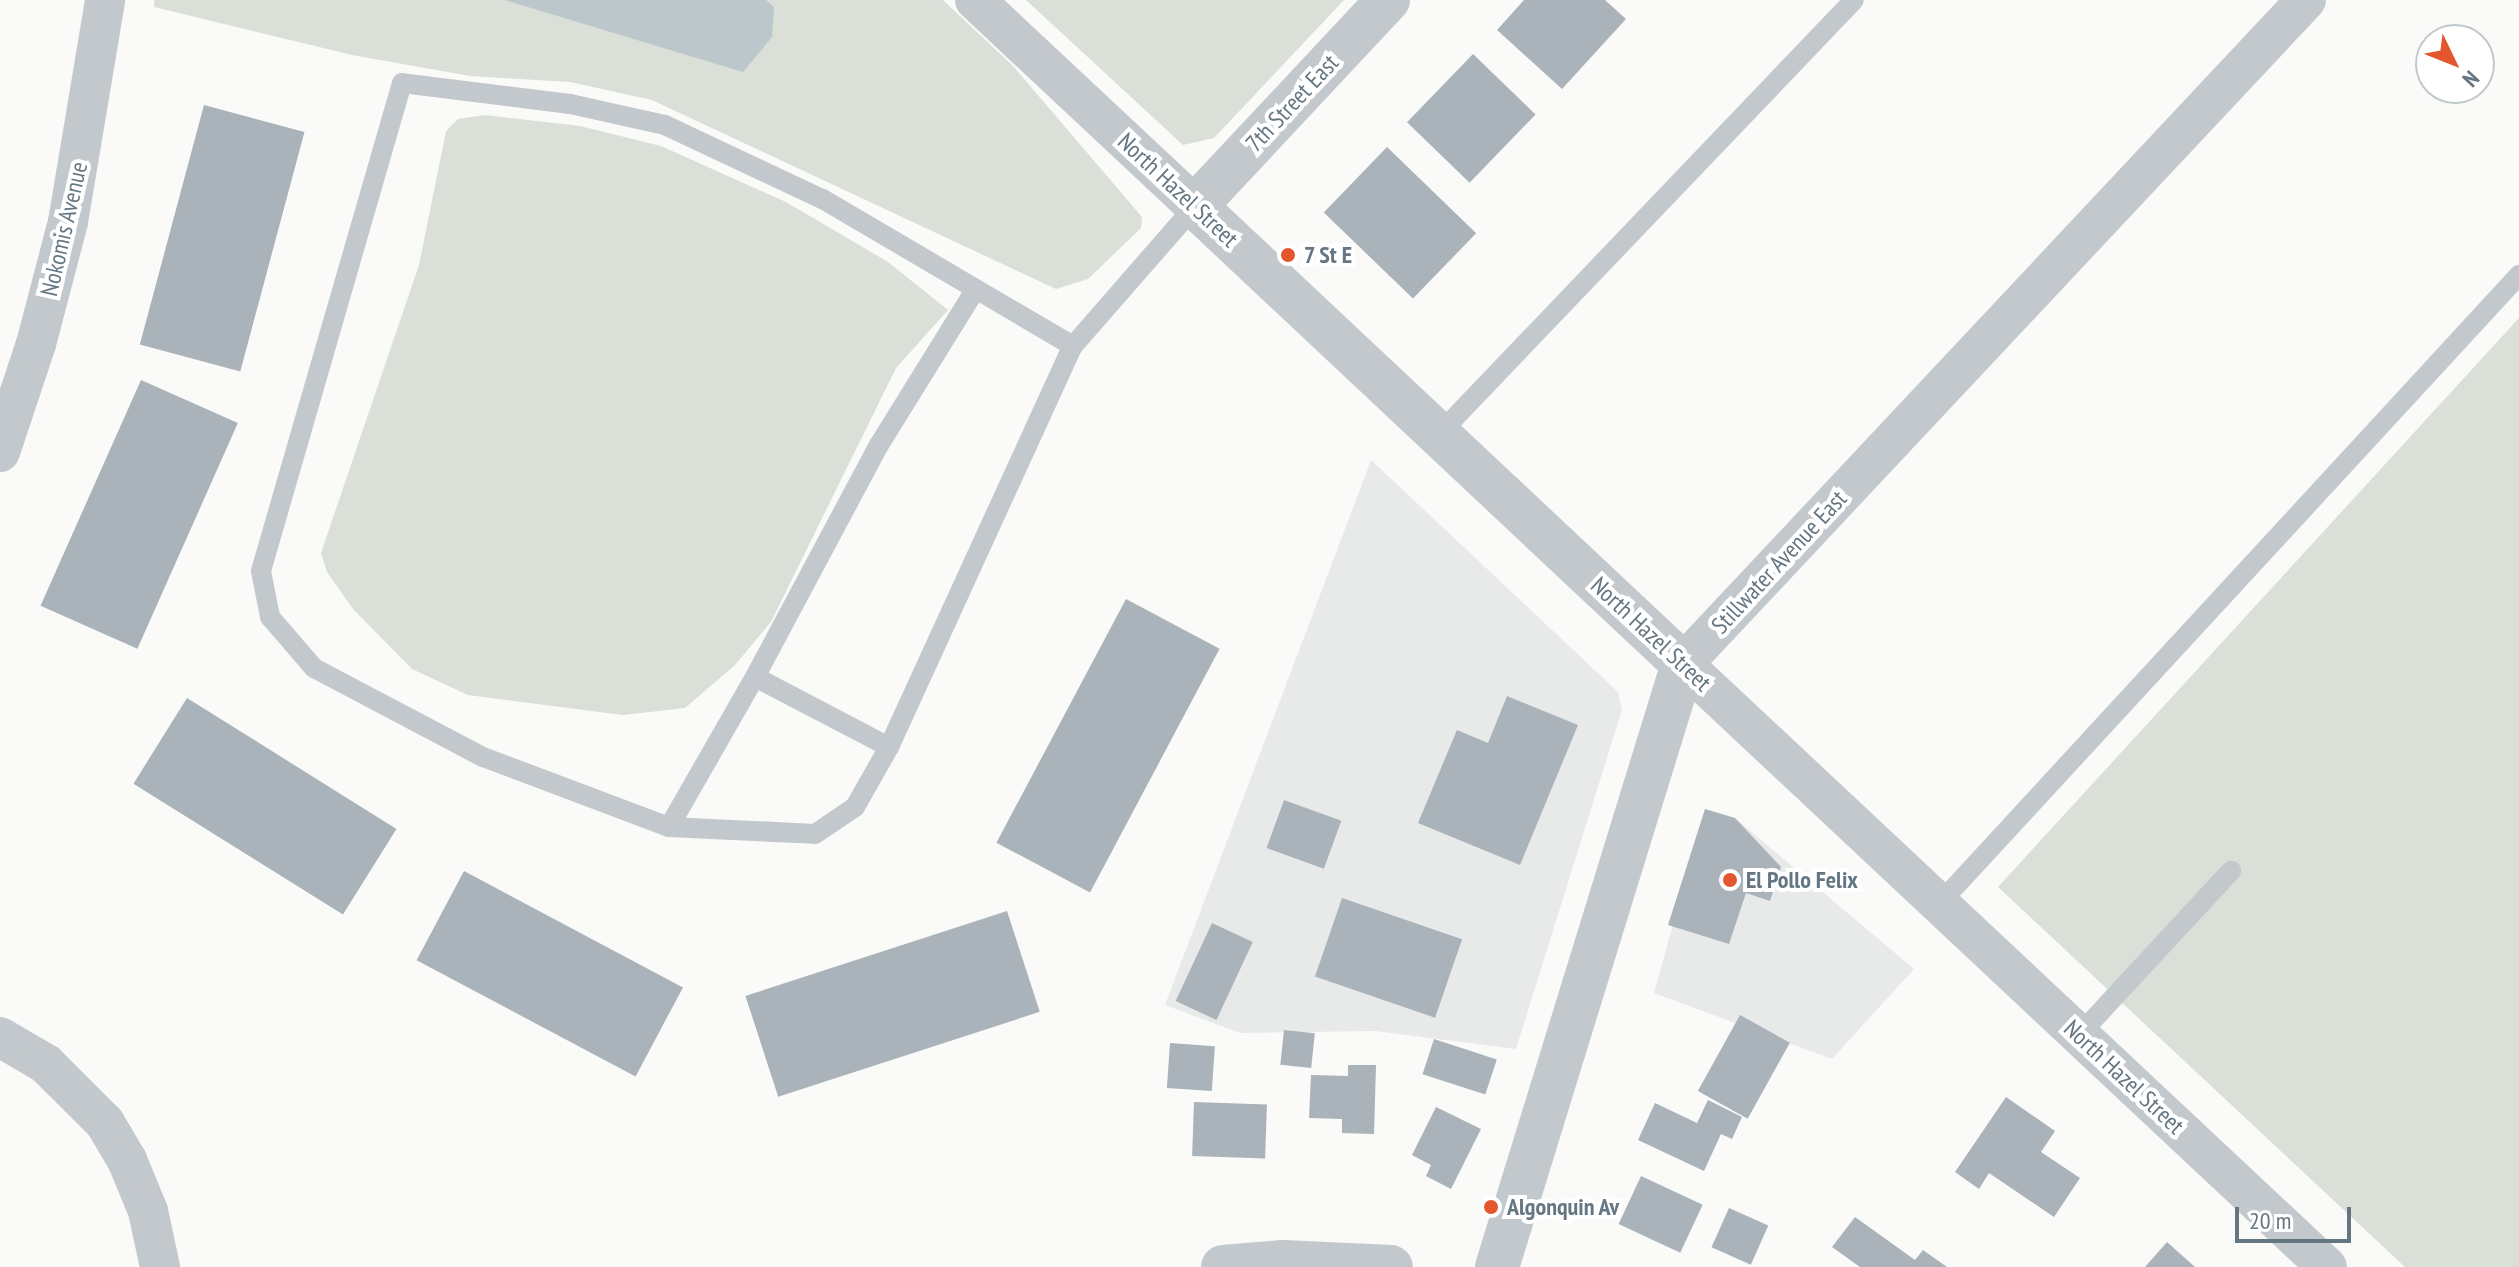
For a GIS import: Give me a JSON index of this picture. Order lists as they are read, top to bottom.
{
  "streets": {
    "street": [
      "7th Street East",
      "North Hazel Street",
      "Nokomis Avenue",
      "Stillwater Avenue East"
    ]
  },
  "crossings": [
    ["7th Street East", "North Hazel Street"],
    ["North Hazel Street", "Stillwater Avenue East"]
  ],
  "places": ["7 St E", "El Pollo Felix", "Algonquin Av"],
  "scale_bar": "20 m",
  "north": "bottom right"
}
